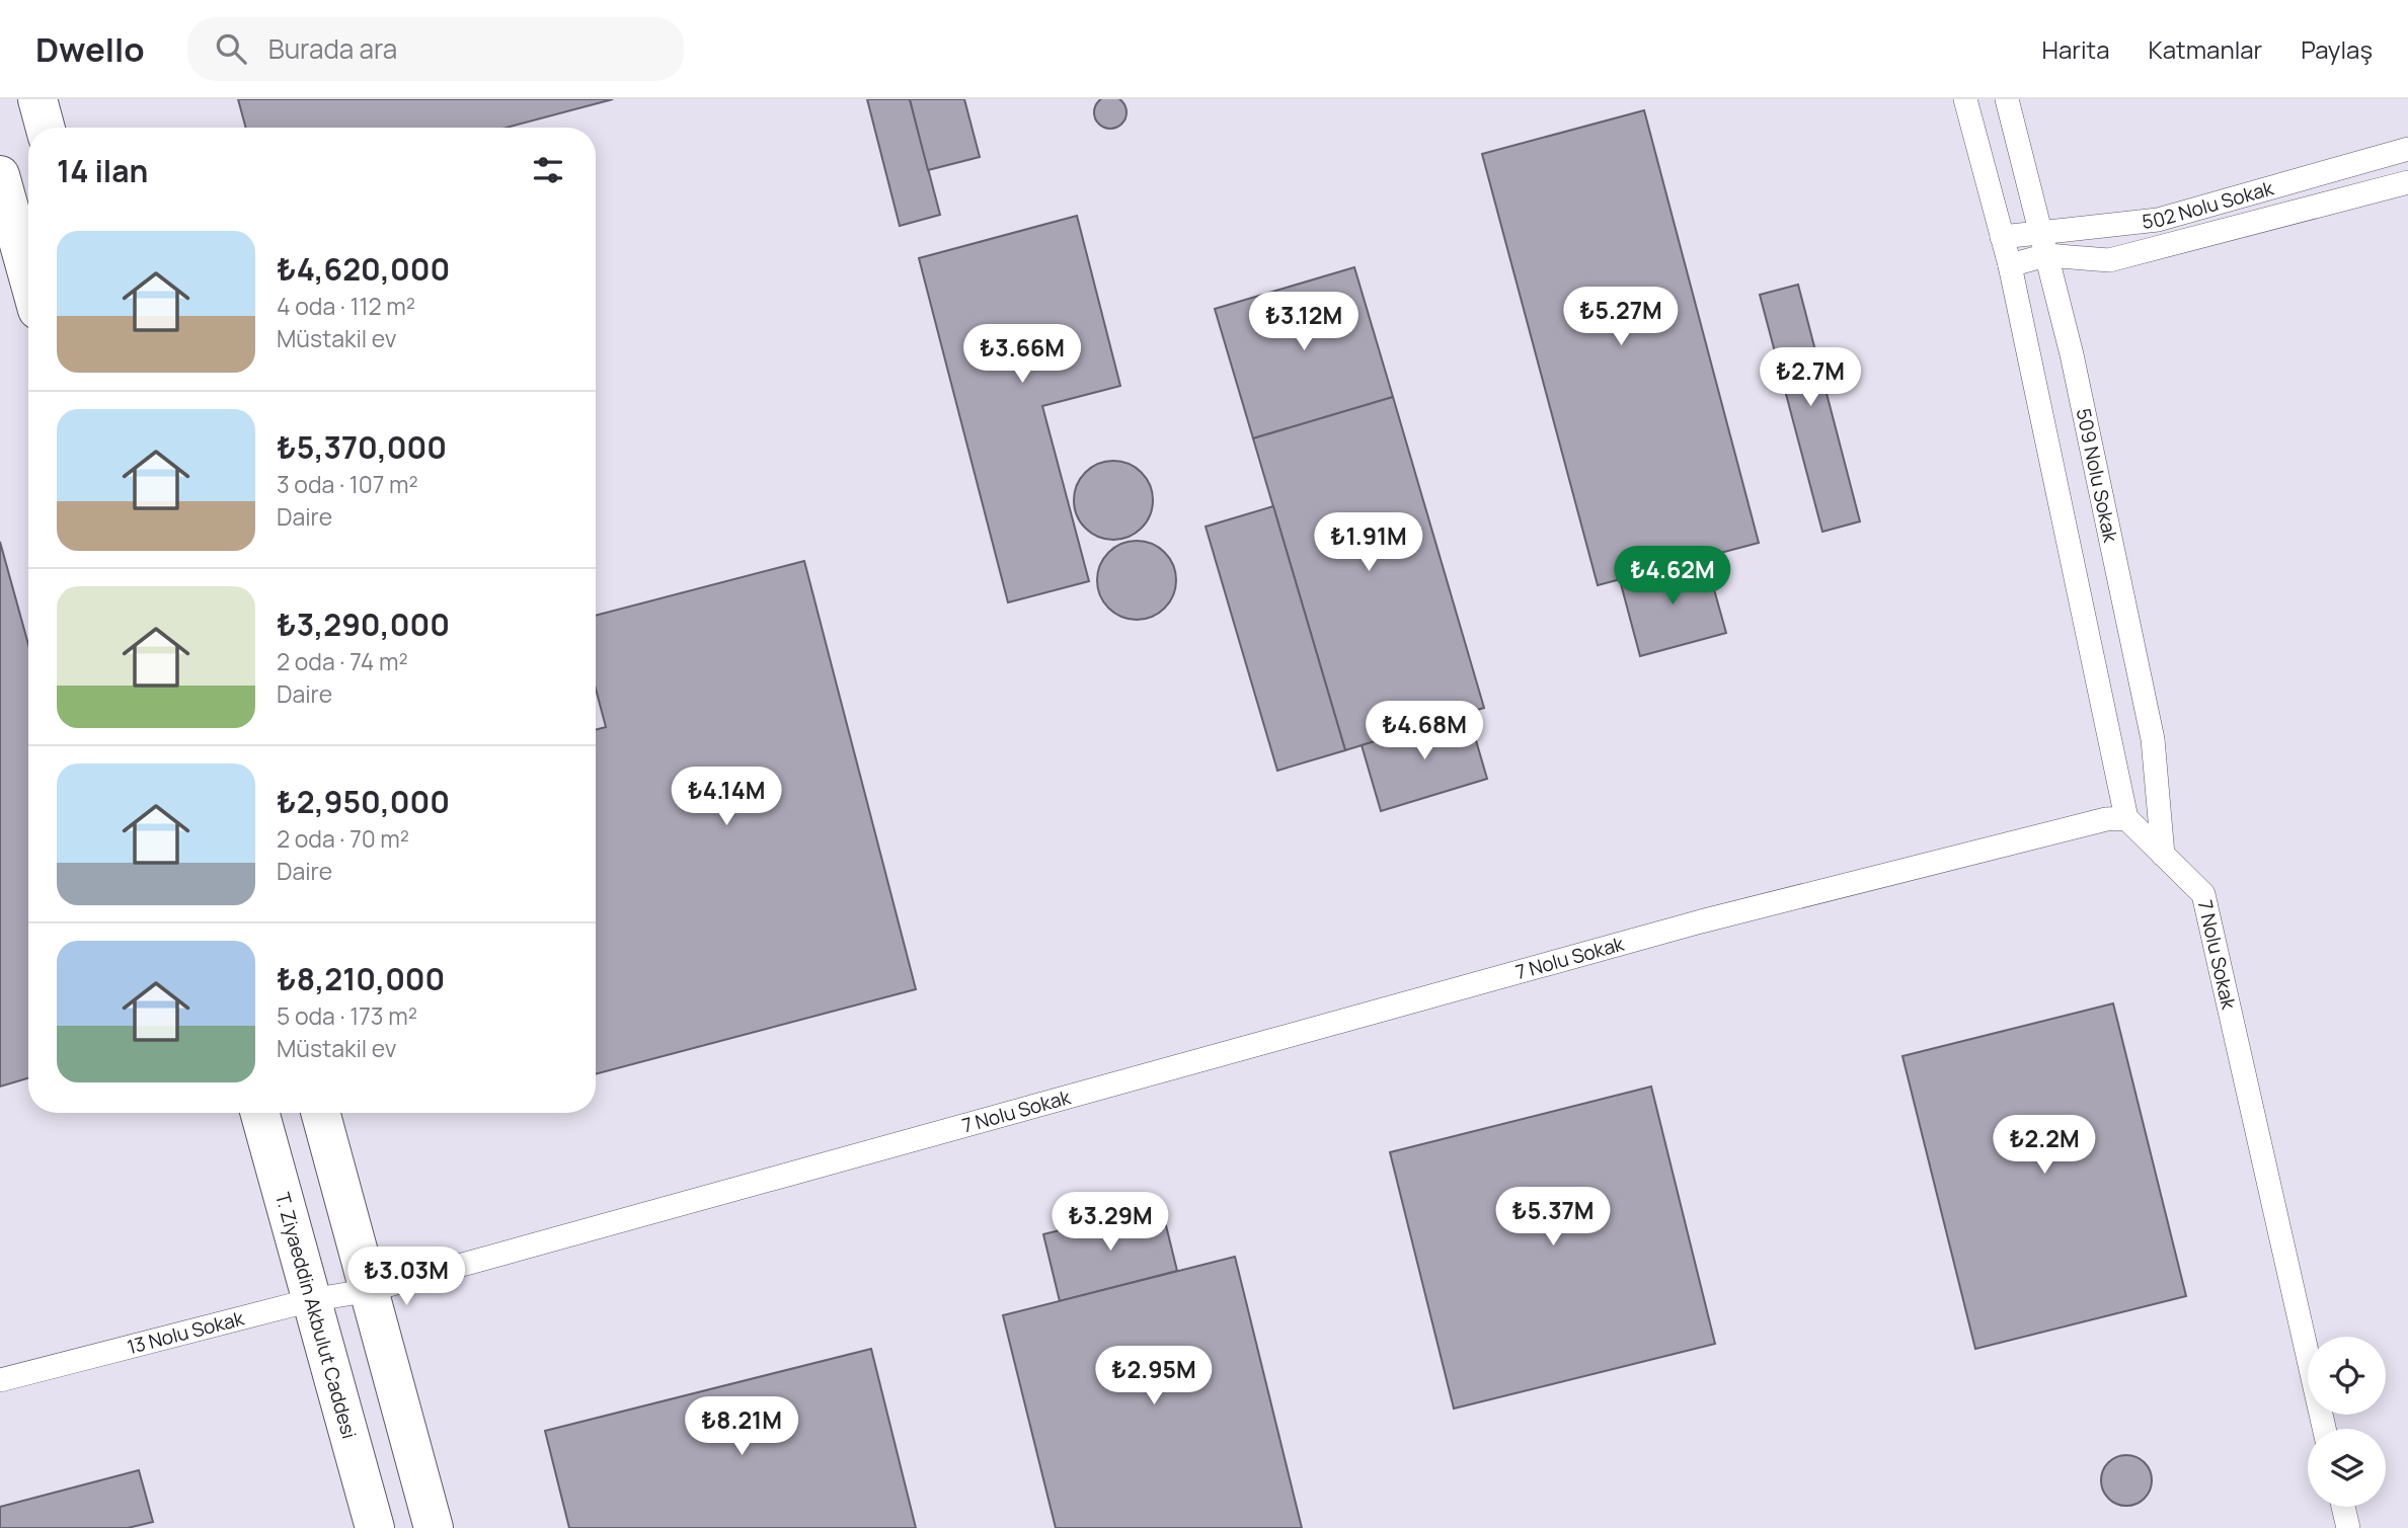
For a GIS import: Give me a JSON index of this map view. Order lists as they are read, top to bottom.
{
  "streets": {
    "street": ["T. Ziyaeddin Akbulut Caddesi"],
    "lane": [
      "502 Nolu Sokak",
      "509 Nolu Sokak",
      "7 Nolu Sokak",
      "13 Nolu Sokak"
    ]
  },
  "crossings": [
    ["502 Nolu Sokak", "509 Nolu Sokak"],
    ["509 Nolu Sokak", "7 Nolu Sokak"],
    ["7 Nolu Sokak", "13 Nolu Sokak"],
    ["T. Ziyaeddin Akbulut Caddesi", "13 Nolu Sokak"]
  ],
  "page": {
    "header": "Dwello",
    "search": "Burada ara",
    "nav": ["Harita", "Katmanlar", "Paylaş"],
    "heading": "14 ilan",
    "list": [
      {
        "name": "₺4,620,000",
        "note": "4 oda · 112 m² · Müstakil ev"
      },
      {
        "name": "₺5,370,000",
        "note": "3 oda · 107 m² · Daire"
      },
      {
        "name": "₺3,290,000",
        "note": "2 oda · 74 m² · Daire"
      },
      {
        "name": "₺2,950,000",
        "note": "2 oda · 70 m² · Daire"
      },
      {
        "name": "₺8,210,000",
        "note": "5 oda · 173 m² · Müstakil ev"
      }
    ],
    "price": [
      "₺5.27M",
      "₺3.12M",
      "₺3.66M",
      "₺2.7M",
      "₺1.91M",
      "₺4.62M",
      "₺4.68M",
      "₺4.14M",
      "₺2.2M",
      "₺5.37M",
      "₺3.29M",
      "₺3.03M",
      "₺2.95M",
      "₺8.21M"
    ]
  }
}
